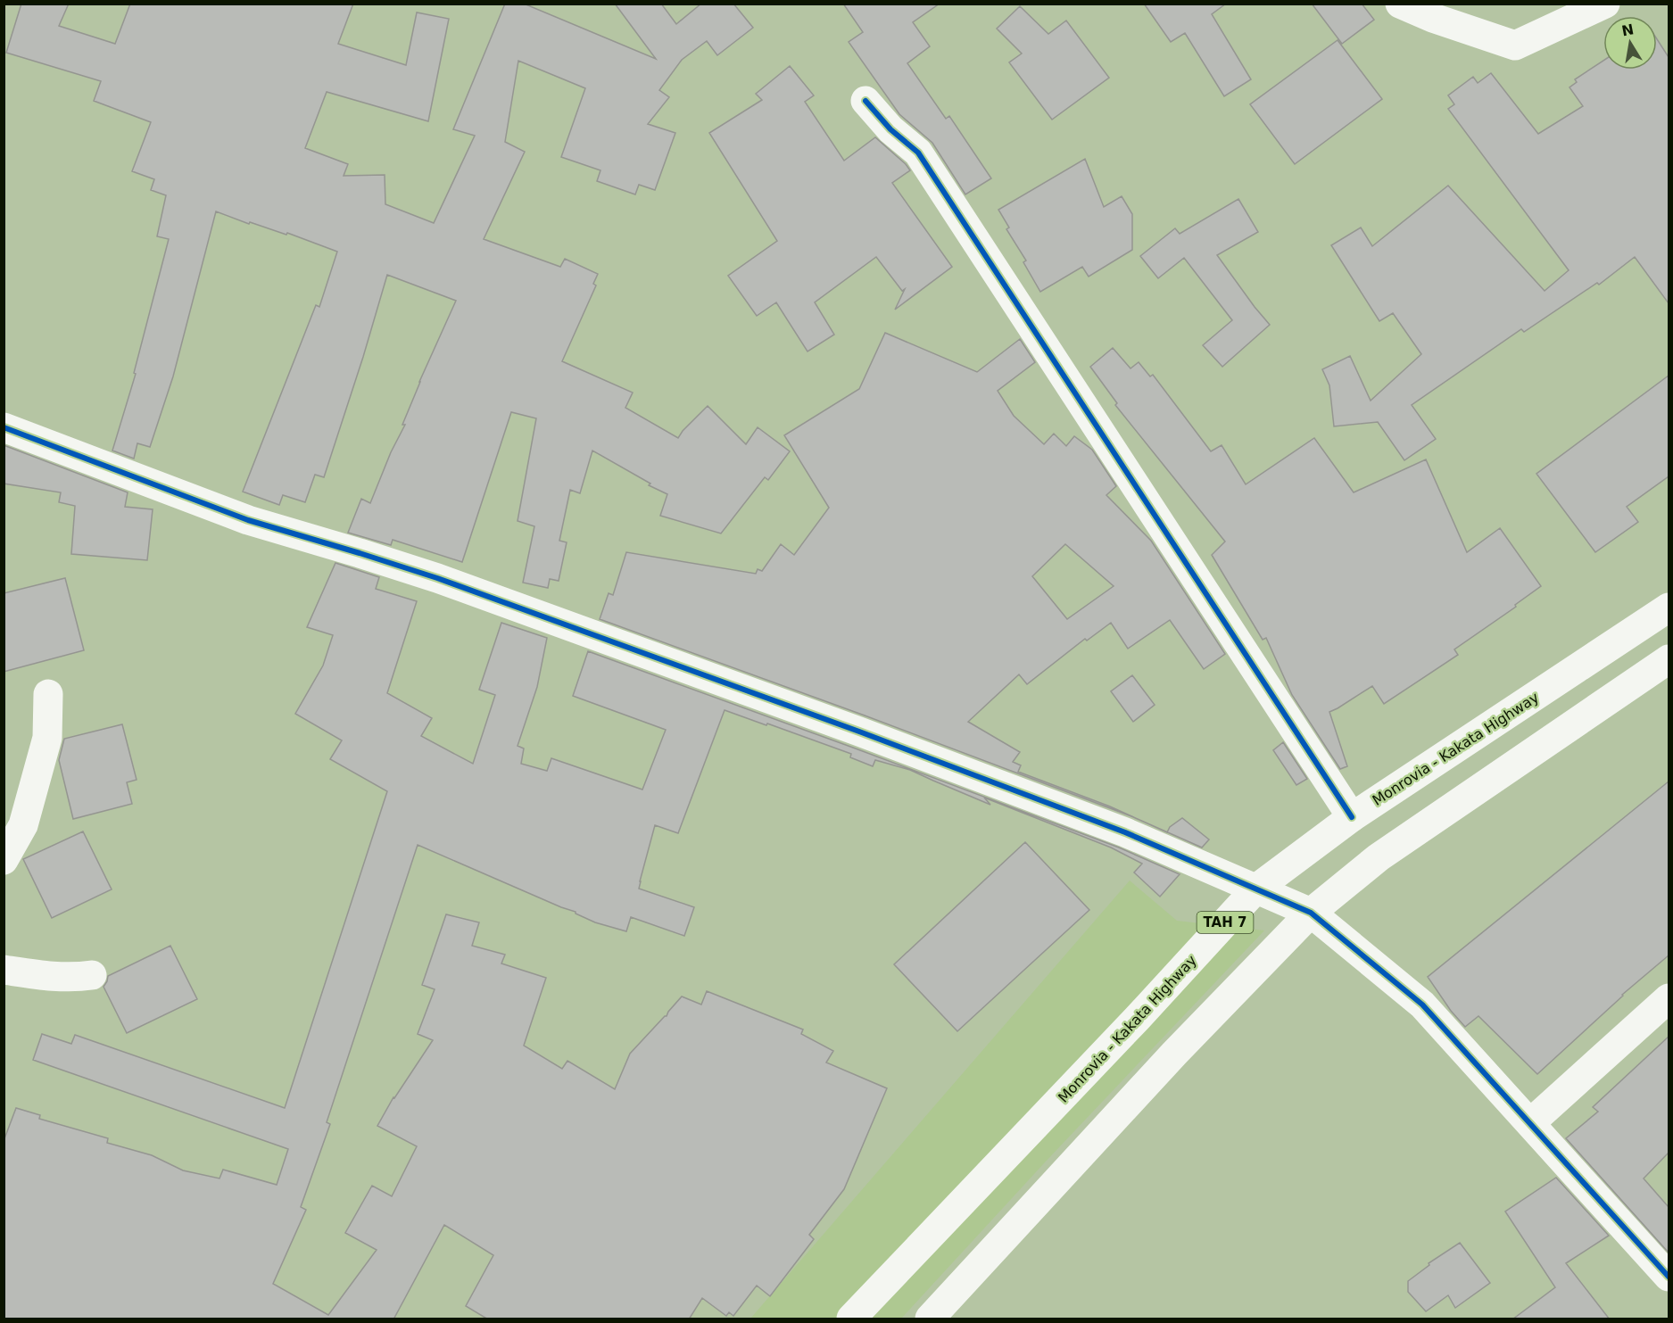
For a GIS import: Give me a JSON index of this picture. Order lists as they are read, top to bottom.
{
  "streets": {
    "main road": ["Monrovia - Kakata Highway", "TAH 7"]
  },
  "north": "top"
}
